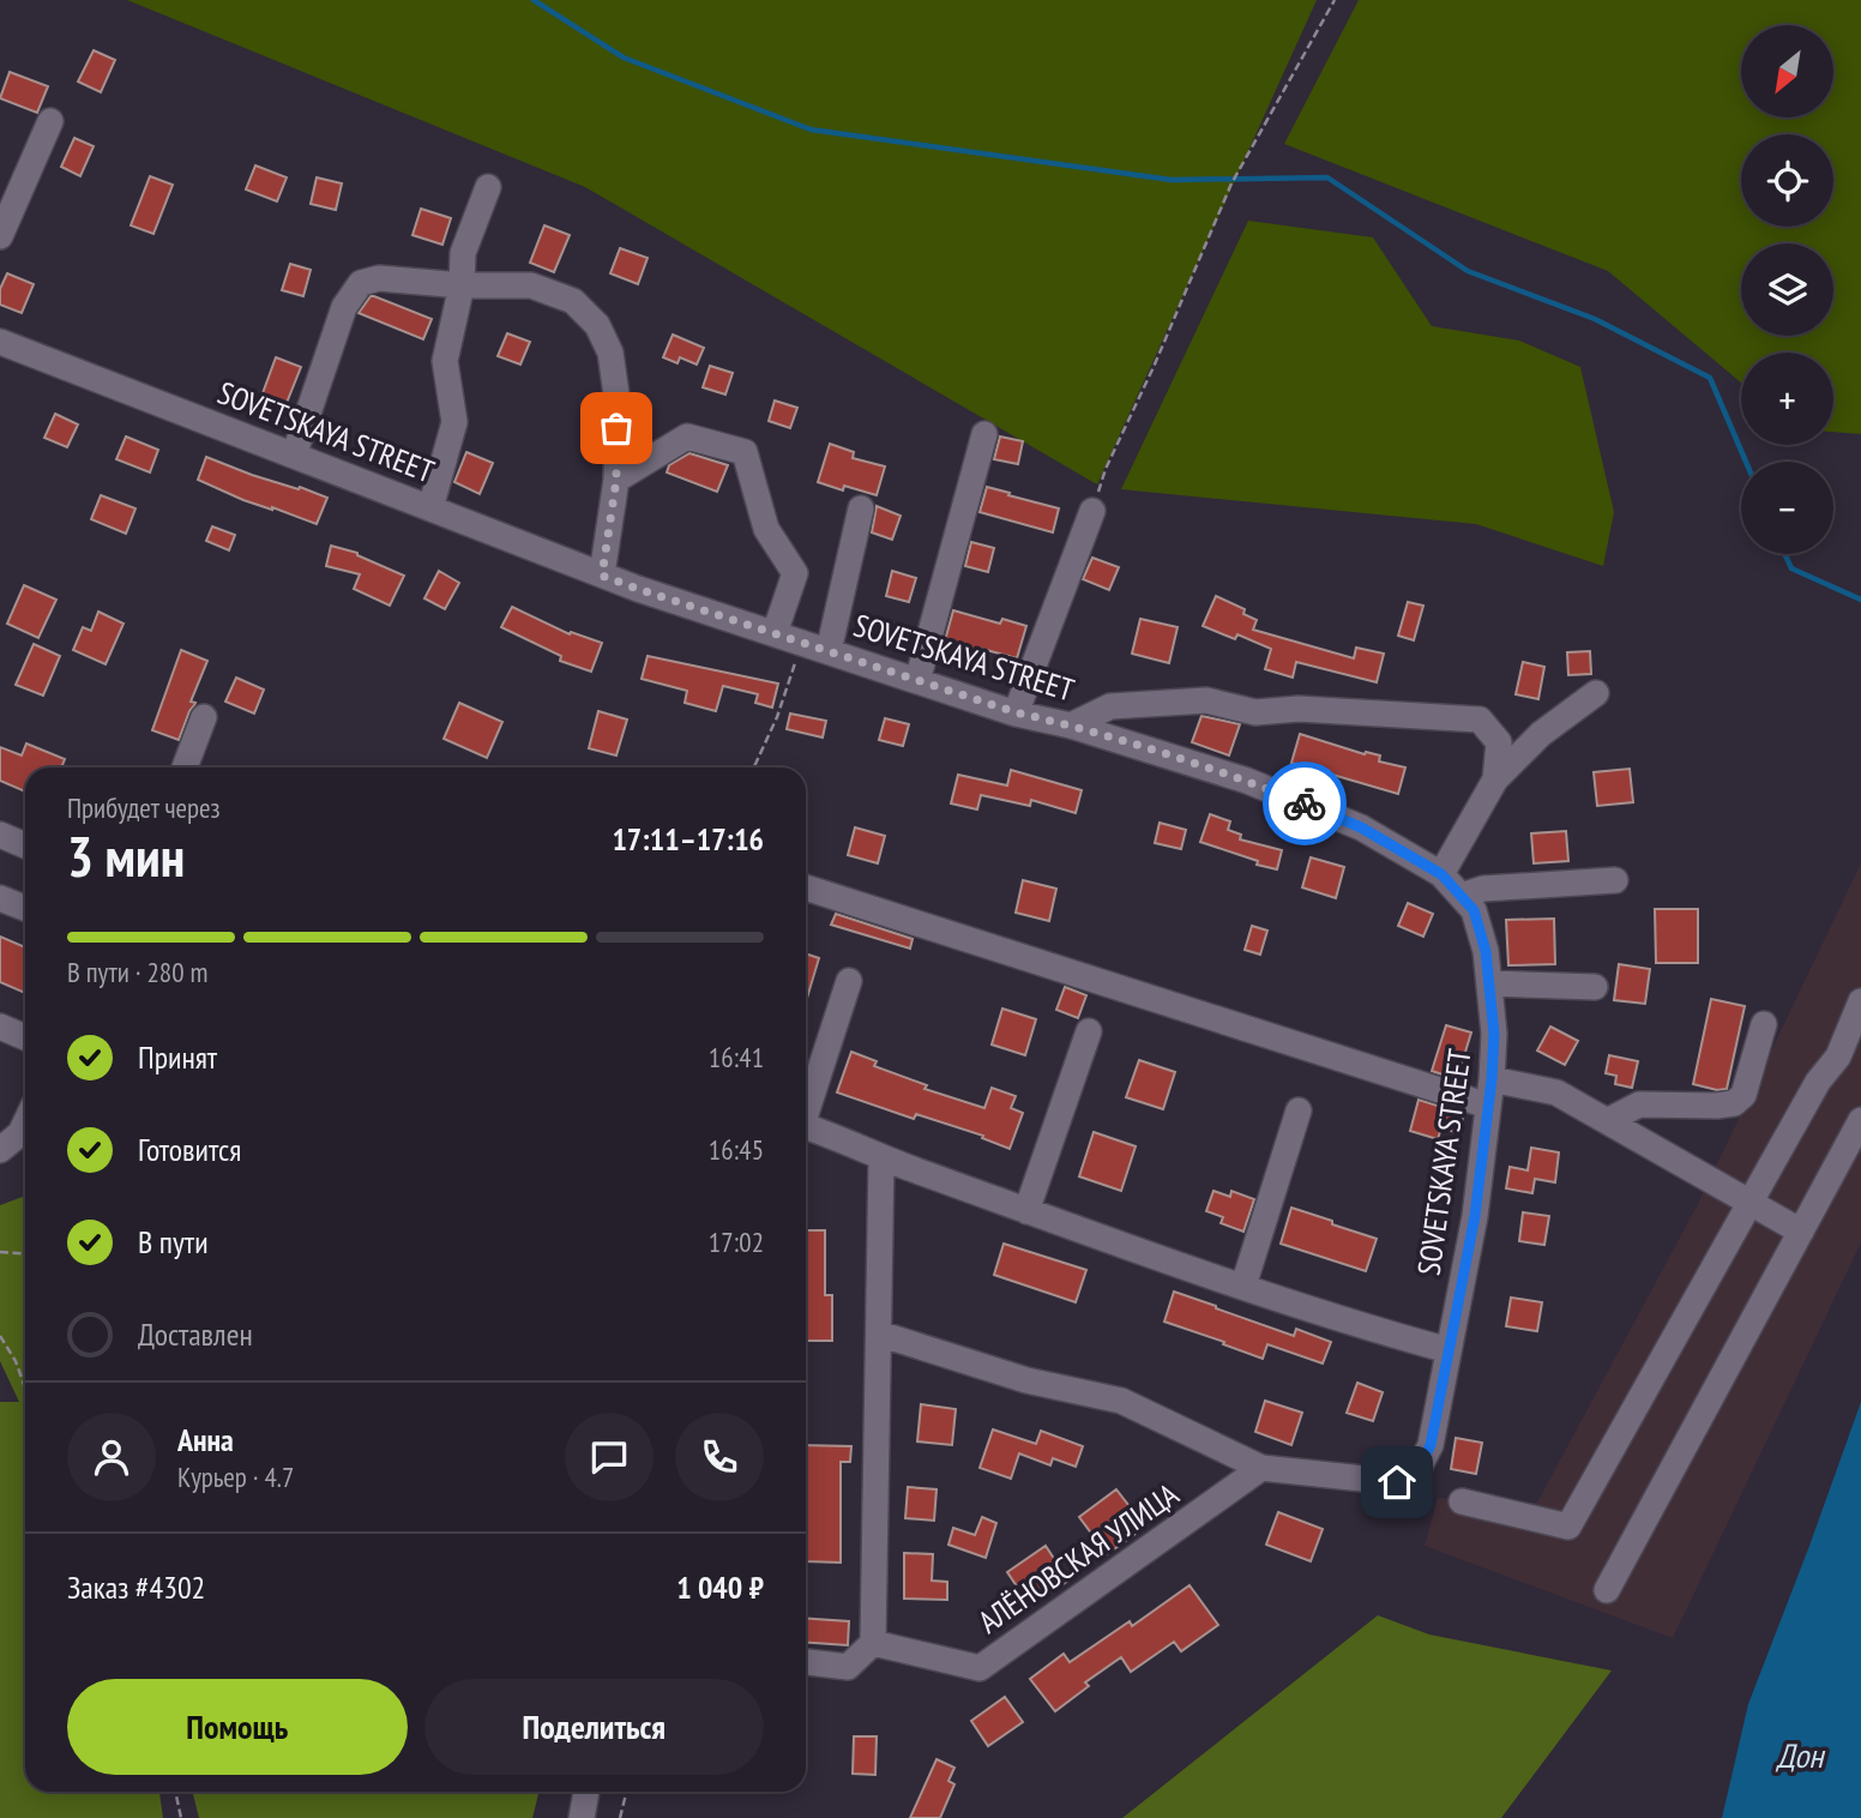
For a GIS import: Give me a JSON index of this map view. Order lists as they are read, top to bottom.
{
  "streets": {
    "street": ["SOVETSKAYA STREET", "АЛЁНОВСКАЯ УЛИЦА"]
  },
  "water": ["Дон"],
  "north": "bottom left",
  "page": {
    "map_buttons": ["+", "−"],
    "heading": ["3 мин", "Прибудет через", "17:11–17:16"],
    "panel": [
      "Анна",
      "Курьер · 4.7",
      "Заказ #4302",
      "1 040 ₽"
    ],
    "bar": "В пути · 280 m",
    "list": [
      ["Принят", "16:41"],
      ["Готовится", "16:45"],
      ["В пути", "17:02"],
      "Доставлен"
    ],
    "buttons": ["Помощь", "Поделиться"]
  }
}
